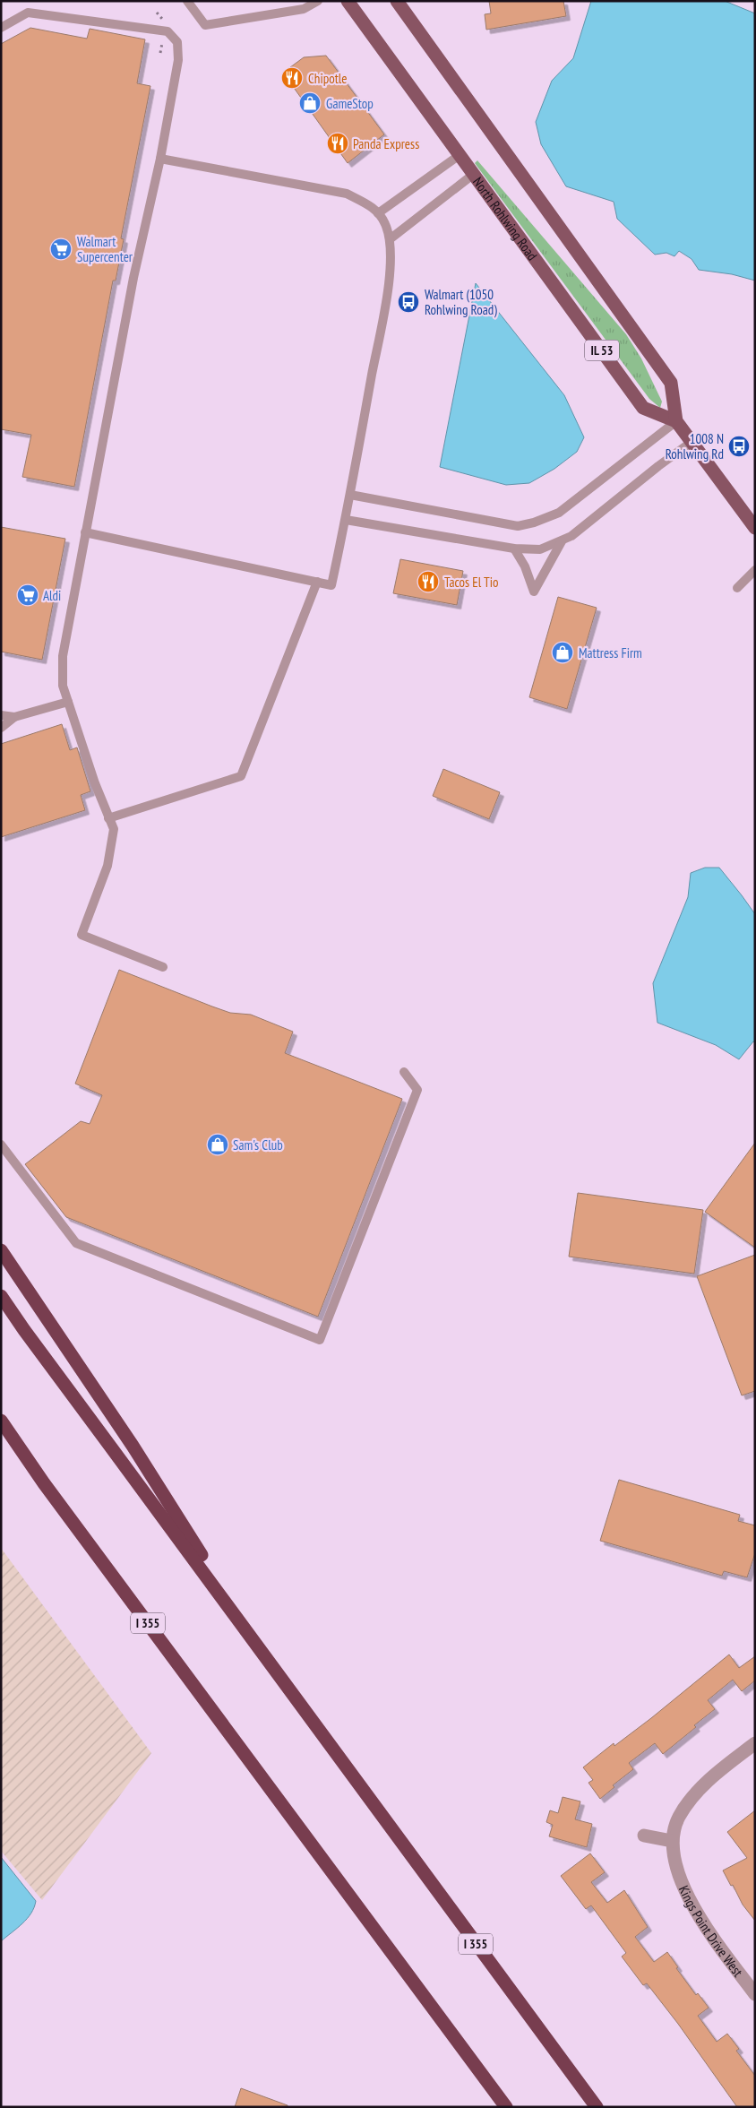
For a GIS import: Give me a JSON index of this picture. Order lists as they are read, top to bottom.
{
  "streets": {
    "highway": ["I 355"],
    "main road": ["North Rohlwing Road", "IL 53"],
    "street": ["Kings Point Drive West"]
  },
  "crossings": [
    ["North Rohlwing Road", "IL 53"]
  ],
  "places": {
    "restaurant": ["Chipotle", "Panda Express", "Tacos El Tio"],
    "shop": ["GameStop", "Mattress Firm", "Sam's Club"],
    "supermarket": ["Walmart Supercenter", "Aldi"],
    "bus stop": ["Walmart (1050 Rohlwing Road)", "1008 N Rohlwing Rd"]
  }
}
